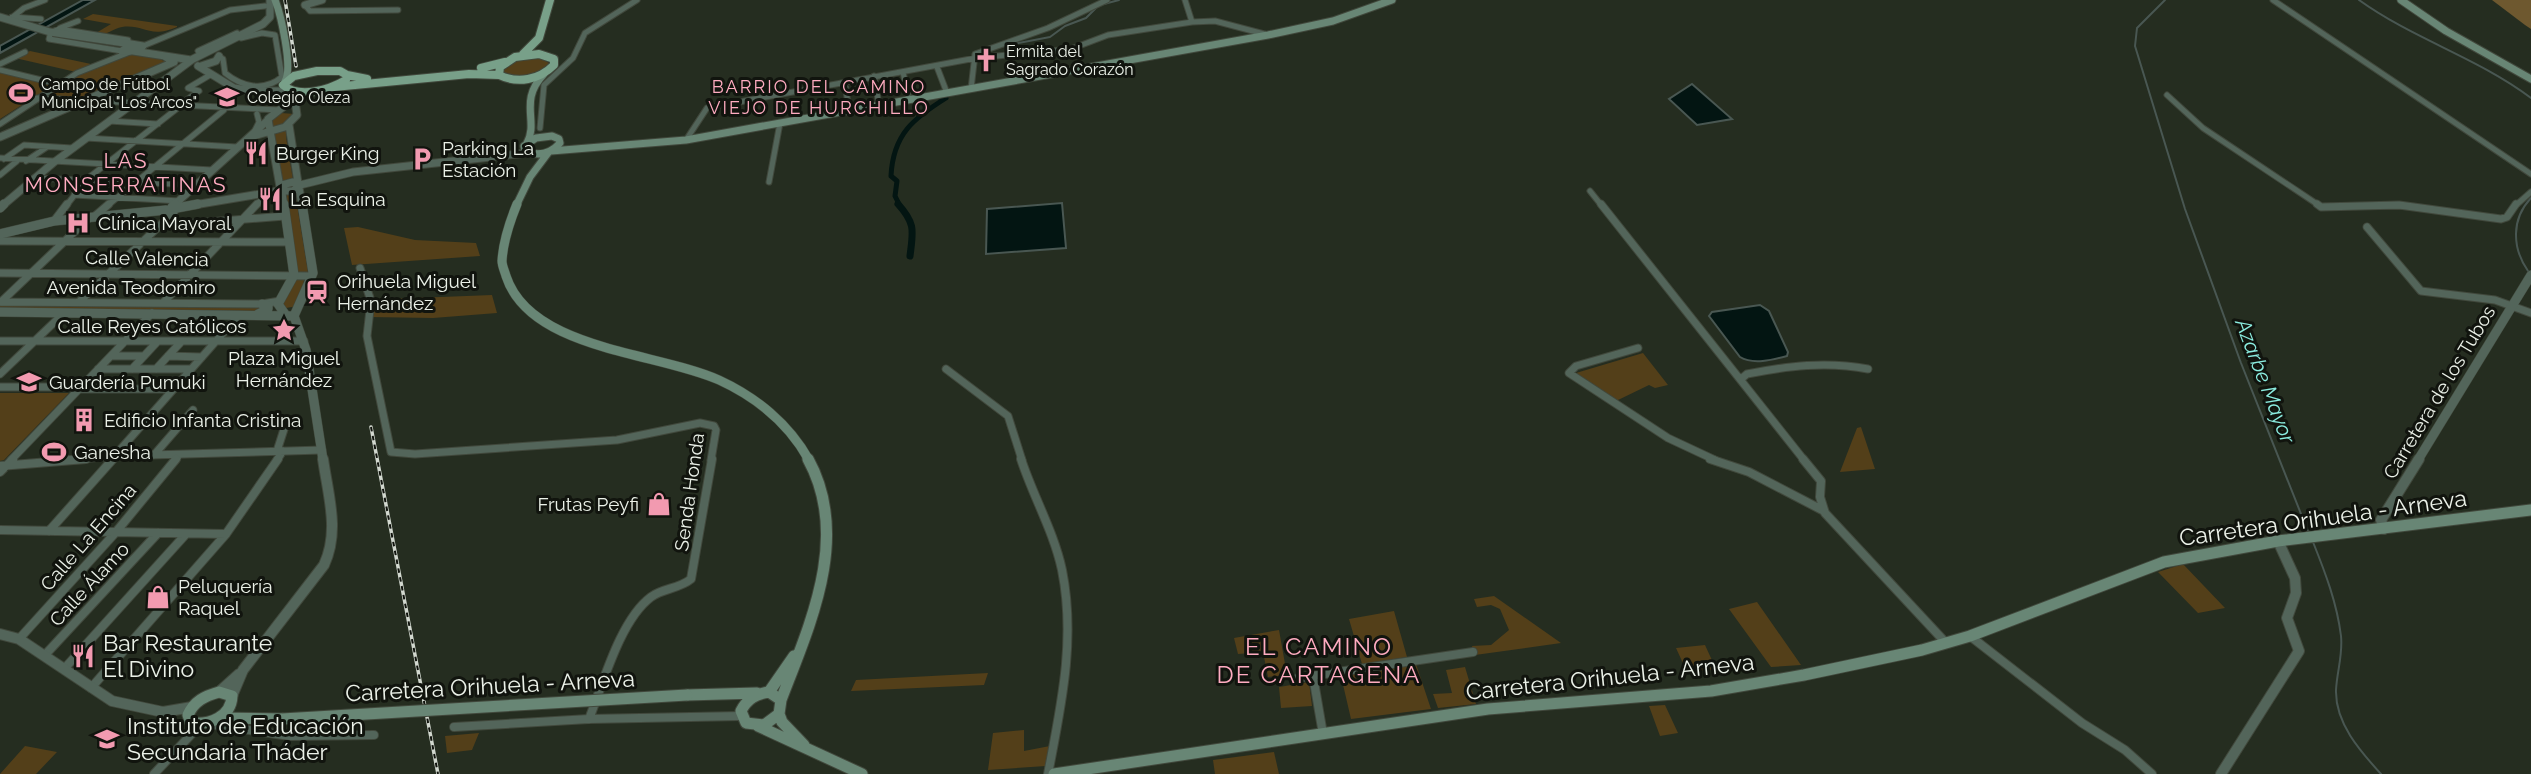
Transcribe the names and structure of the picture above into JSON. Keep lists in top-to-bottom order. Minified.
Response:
{"streets":{"main road":["Carretera Orihuela - Arneva"],"street":["Calle Valencia","Avenida Teodomiro","Calle Reyes Católicos","Carretera de los Tubos","Senda Honda","Calle La Encina","Calle Álamo"]},"crossings":[["Carretera de los Tubos","Carretera Orihuela - Arneva"]],"districts":["BARRIO DEL CAMINO VIEJO DE HURCHILLO","LAS MONSERRATINAS","EL CAMINO DE CARTAGENA"],"water":["Azarbe Mayor"],"places":{"church":["Ermita del Sagrado Corazón"],"sports":["Campo de Fútbol Municipal \"Los Arcos\"","Ganesha"],"school or university":["Colegio Oleza","Guardería Pumuki","Instituto de Educación Secundaria Tháder"],"restaurant":["Burger King","La Esquina","Bar Restaurante El Divino"],"parking":["Parking La Estación"],"hospital":["Clínica Mayoral"],"station":["Orihuela Miguel Hernández"],"place":["Plaza Miguel Hernández"],"building":["Edificio Infanta Cristina"],"shop":["Frutas Peyfi","Peluquería Raquel"]}}
